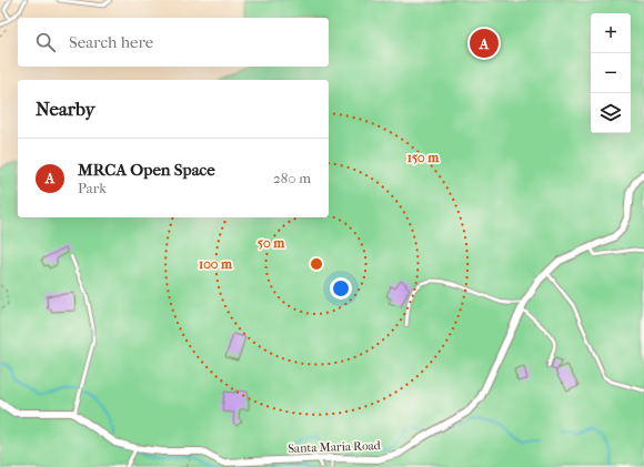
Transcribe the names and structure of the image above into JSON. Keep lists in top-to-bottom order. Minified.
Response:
{"streets":{"street":["Santa Maria Road"]},"page":{"map_buttons":["+","−"],"search":"Search here","pins":"A","heading":"Nearby","list":[{"mark":"A","name":"MRCA Open Space","note":"Park","value":"280 m"}]},"rings":["150 m","50 m","100 m"]}
